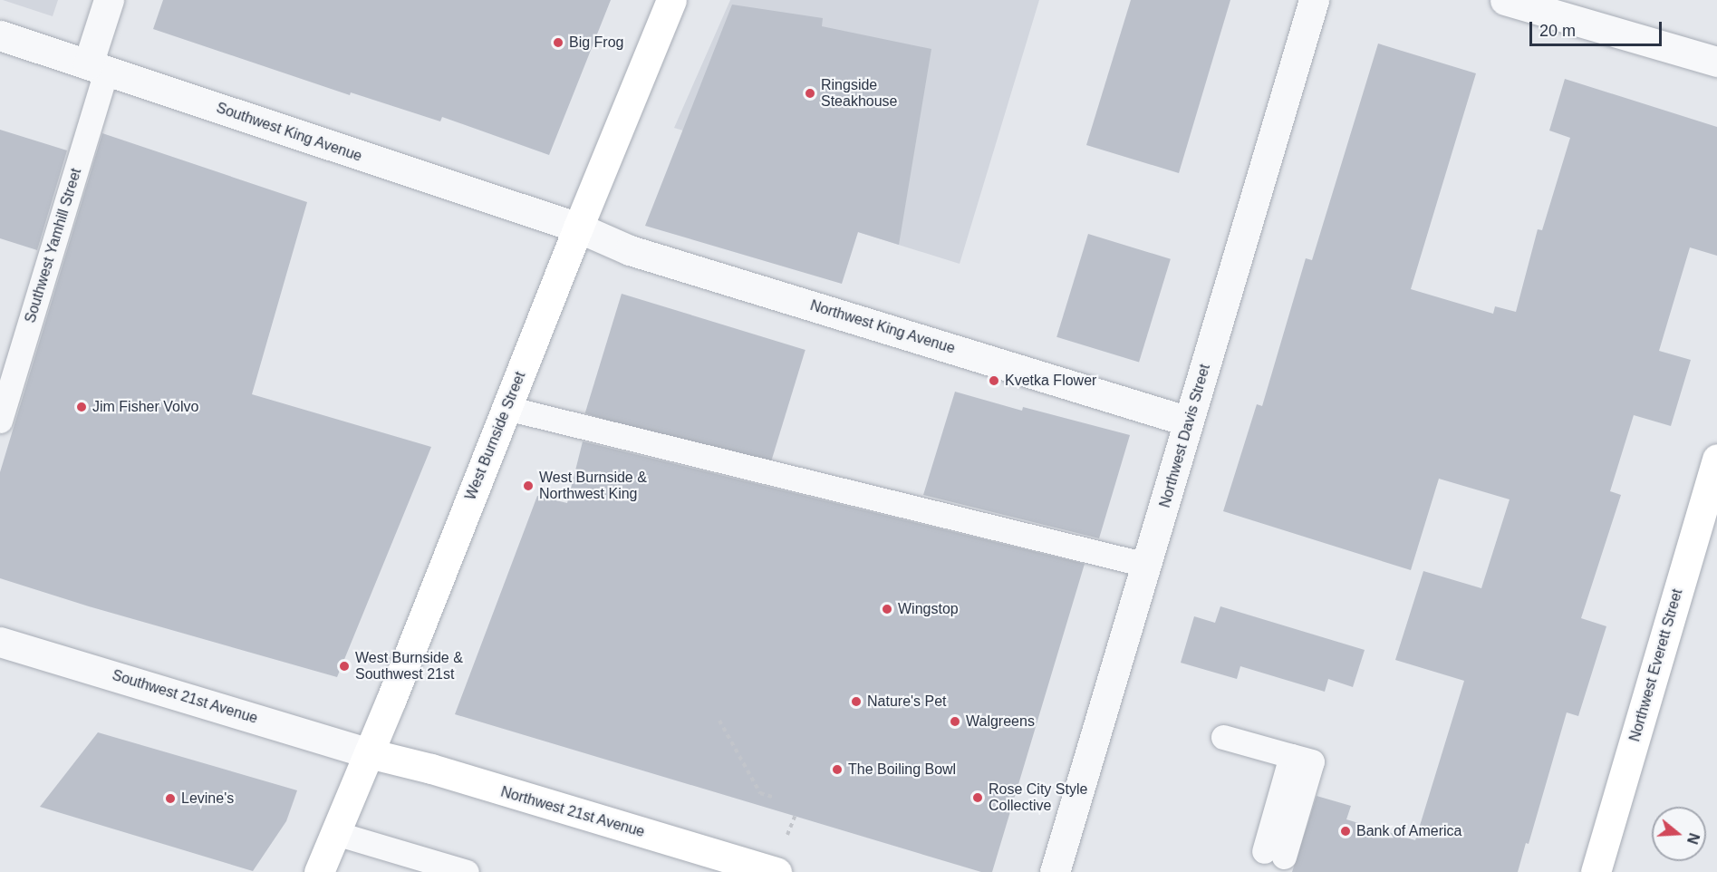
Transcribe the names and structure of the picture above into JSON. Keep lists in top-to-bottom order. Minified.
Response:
{"streets":{"main road":["West Burnside Street","Northwest Everett Street","Northwest 21st Avenue"],"street":["Southwest King Avenue","Southwest Yamhill Street","Northwest King Avenue","Northwest Davis Street","Southwest 21st Avenue"]},"crossings":[["Southwest King Avenue","Southwest Yamhill Street"],["Southwest King Avenue","Northwest King Avenue"],["Southwest King Avenue","West Burnside Street"],["Northwest King Avenue","West Burnside Street"],["Northwest King Avenue","Northwest Davis Street"],["West Burnside Street","Southwest 21st Avenue"],["West Burnside Street","Northwest 21st Avenue"],["Southwest 21st Avenue","Northwest 21st Avenue"]],"places":["Big Frog","Ringside Steakhouse","Kvetka Flower","Jim Fisher Volvo","West Burnside & Northwest King","Wingstop","West Burnside & Southwest 21st","Nature's Pet","Walgreens","The Boiling Bowl","Rose City Style Collective","Levine's","Bank of America"],"scale_bar":"20 m","north":"right"}
